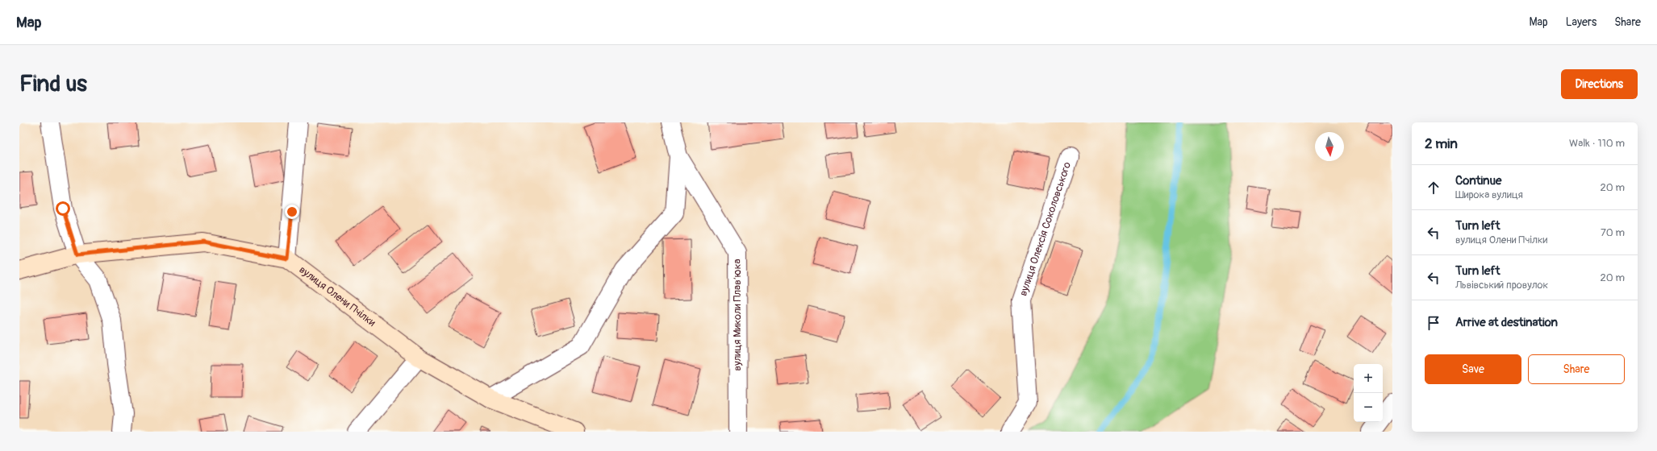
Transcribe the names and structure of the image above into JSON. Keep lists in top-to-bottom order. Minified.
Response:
{"streets":{"street":["вулиця Олексія Соколовського","вулиця Олени Пчілки","вулиця Миколи Плавʼюка"]},"crossings":[["вулиця Олени Пчілки","вулиця Миколи Плавʼюка"]],"north":"bottom","page":{"header":"Map","nav":["Map","Layers","Share"],"buttons":["Directions",["Save","Share"]],"title":"Find us","heading":["2 min","Walk · 110 m"],"list":[["Continue","Широка вулиця","20 m"],["Turn left","вулиця Олени Пчілки","70 m"],["Turn left","Львівський провулок","20 m"],"Arrive at destination"],"map_buttons":["+","−"]}}
